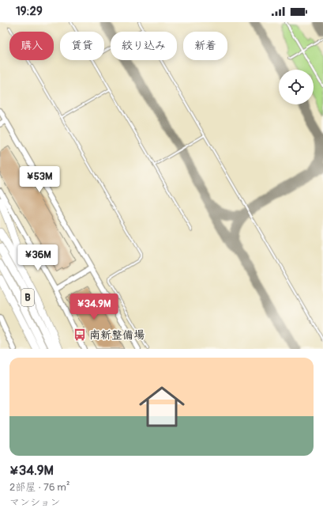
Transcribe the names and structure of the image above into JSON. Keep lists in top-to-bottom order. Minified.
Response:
{"streets":{"highway":["B"]},"places":{"bus stop":["南新整備場"]},"page":{"status":"19:29","chip":["購入","賃貸","絞り込み","新着"],"price":["¥53M","¥36M","¥34.9M"],"list":[{"name":"¥34.9M","note":"2部屋 · 76 m² · マンション"}]}}
